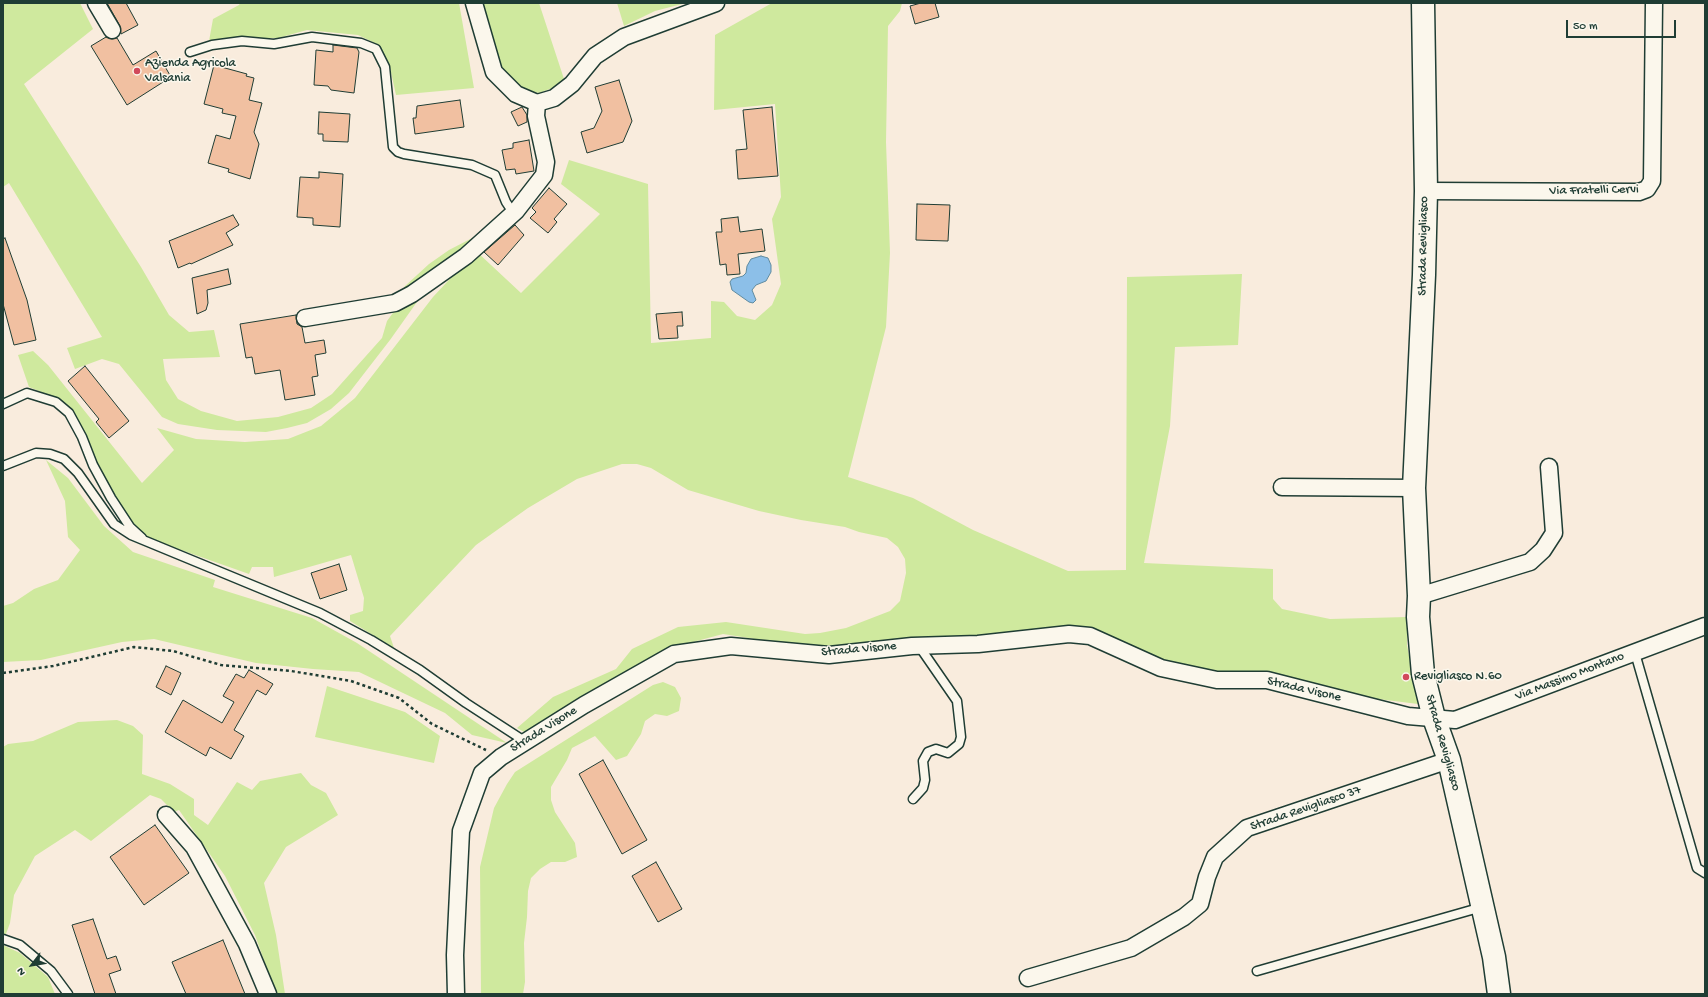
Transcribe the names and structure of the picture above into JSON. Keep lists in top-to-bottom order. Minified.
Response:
{"streets":{"street":["Via Fratelli Cervi","Strada Revigliasco","Strada Visone","Via Massimo Montano","Strada Revigliasco 37"]},"crossings":[["Via Fratelli Cervi","Strada Revigliasco"],["Strada Revigliasco","Strada Visone"],["Strada Revigliasco","Via Massimo Montano"],["Strada Revigliasco","Strada Revigliasco 37"],["Strada Visone","Via Massimo Montano"]],"places":["Azienda Agricola Valsania","Revigliasco N.60"],"scale_bar":"50 m","north":"bottom left"}
